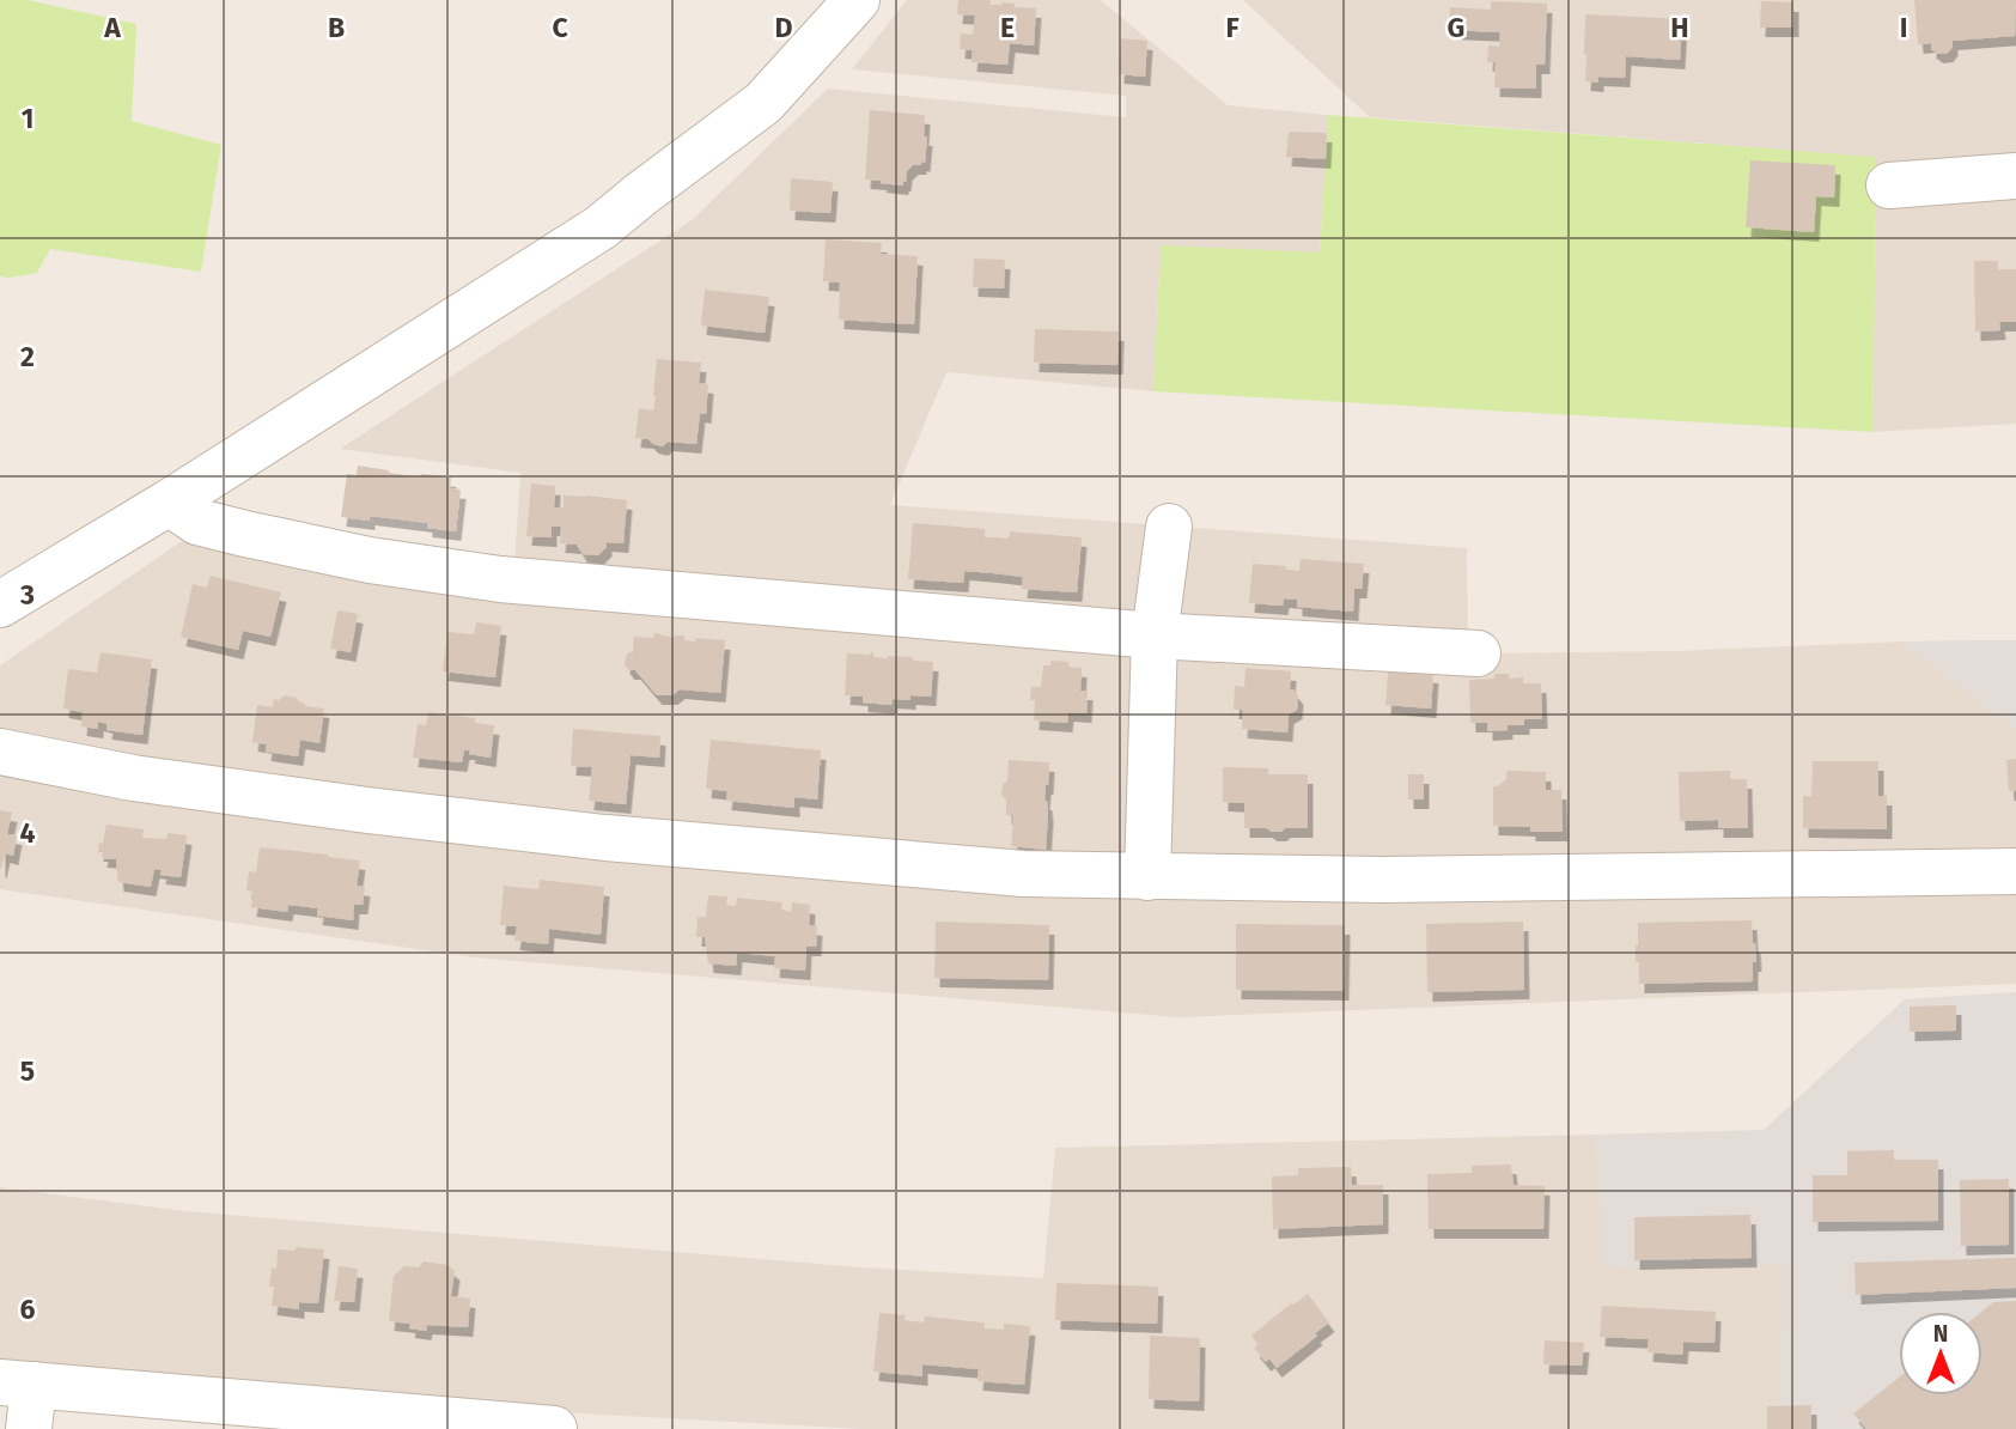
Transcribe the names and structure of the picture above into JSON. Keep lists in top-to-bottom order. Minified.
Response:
{"north":"top","grid":{"columns":["A","B","C","D","E","F","G","H","I"],"rows":["1","2","3","4","5","6"]}}
